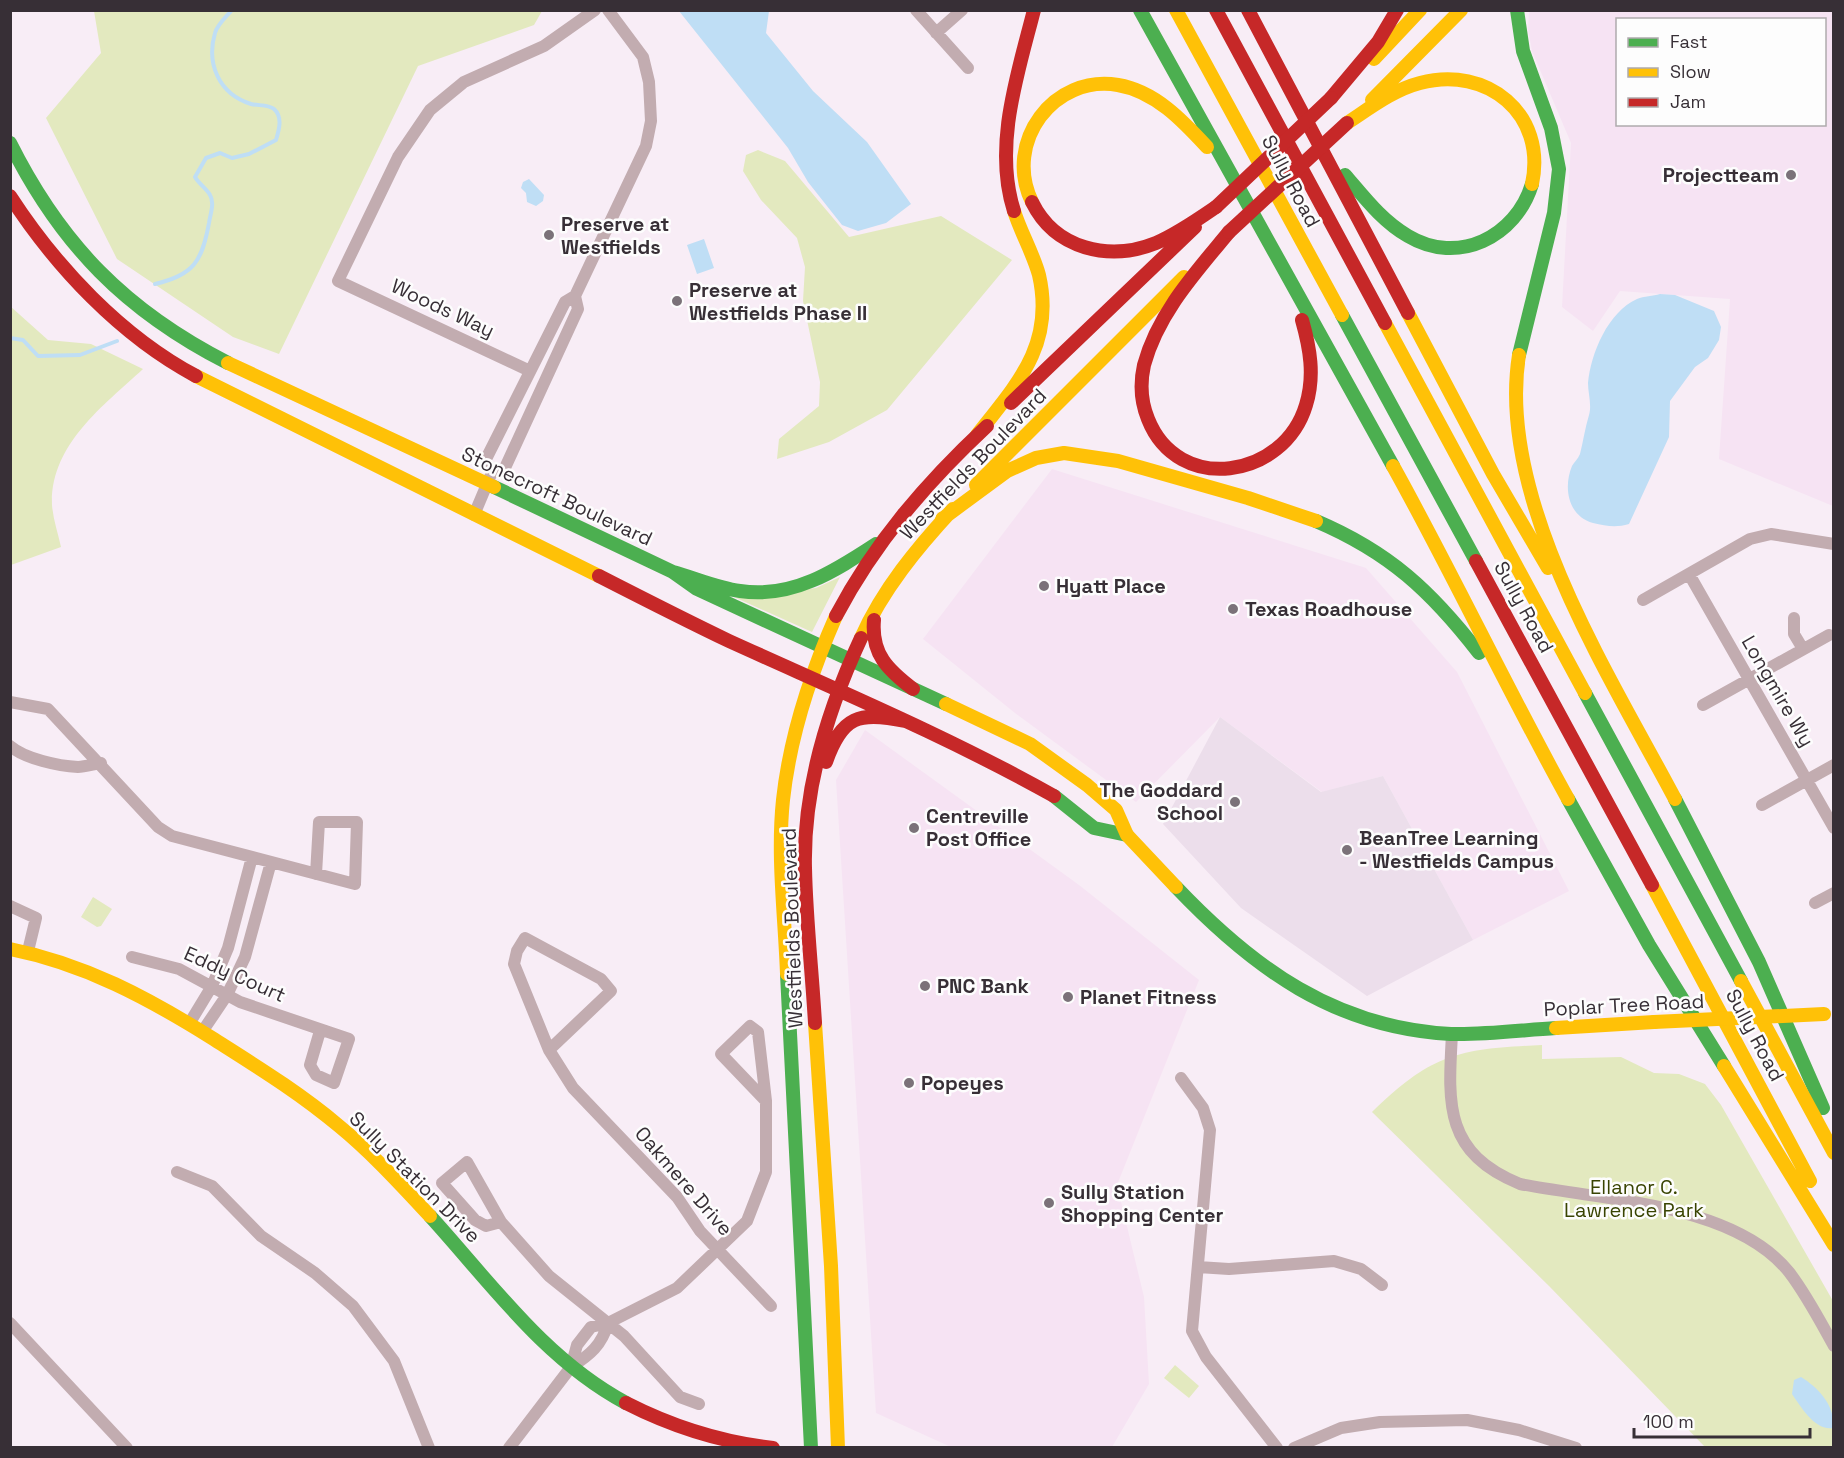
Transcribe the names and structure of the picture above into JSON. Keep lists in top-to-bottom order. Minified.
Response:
{"streets":{"main road":["Sully Road","Westfields Boulevard","Stonecroft Boulevard","Poplar Tree Road","Sully Station Drive"],"street":["Woods Way","Longmire Wy","Eddy Court","Oakmere Drive"]},"crossings":[["Westfields Boulevard","Stonecroft Boulevard"],["Stonecroft Boulevard","Poplar Tree Road"]],"parks":["Ellanor C. Lawrence Park"],"places":["Projectteam","Preserve at Westfields","Preserve at Westfields Phase II","Hyatt Place","Texas Roadhouse","The Goddard School","Centreville Post Office","BeanTree Learning - Westfields Campus","PNC Bank","Planet Fitness","Popeyes","Sully Station Shopping Center"],"legend":["Fast","Slow","Jam"],"scale_bar":"100 m"}
